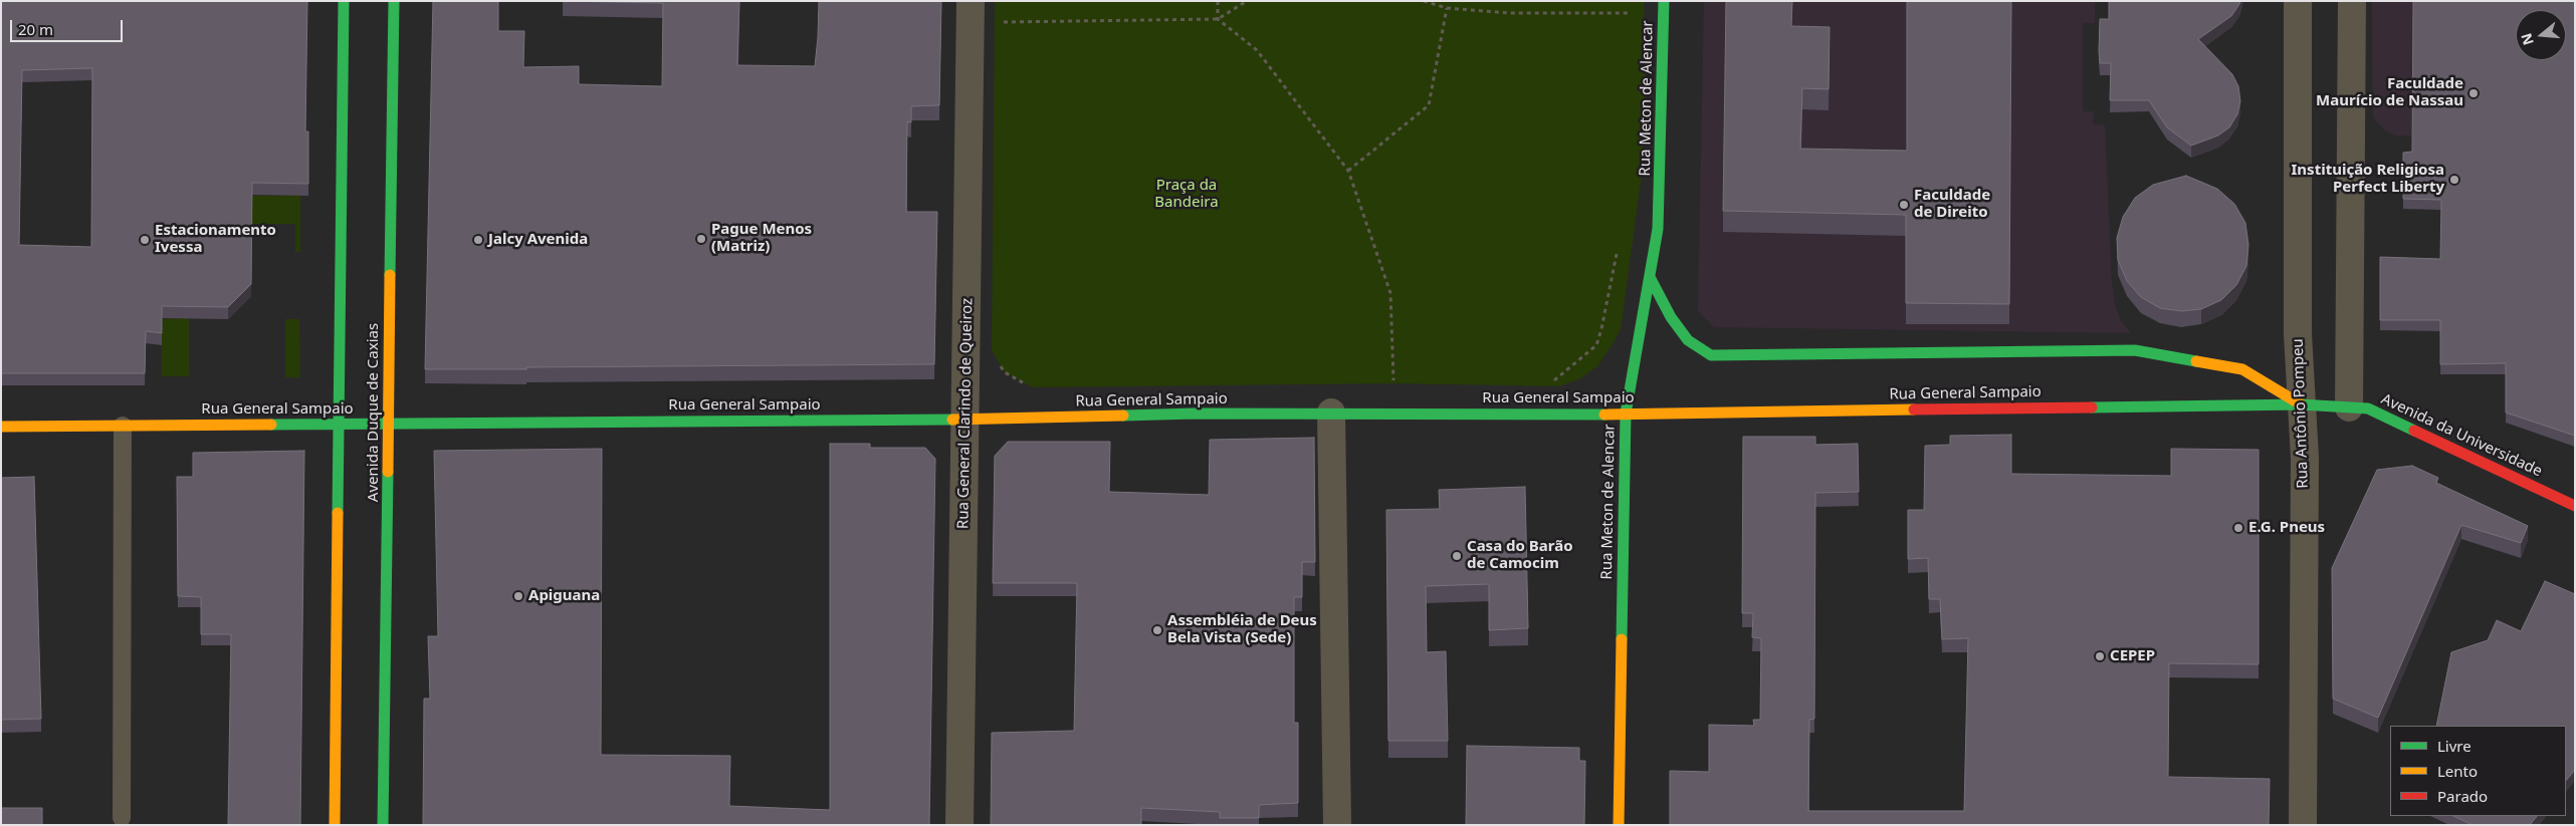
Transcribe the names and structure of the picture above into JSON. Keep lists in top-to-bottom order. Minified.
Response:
{"streets":{"main road":["Rua Meton de Alencar","Rua General Sampaio","Avenida Duque de Caxias","Avenida da Universidade"],"street":["Rua General Clarindo de Queiroz","Rua Antônio Pompeu"]},"crossings":[["Rua Meton de Alencar","Rua General Sampaio"],["Rua General Sampaio","Avenida Duque de Caxias"],["Rua General Sampaio","Rua General Clarindo de Queiroz"],["Rua General Sampaio","Rua Antônio Pompeu"],["Rua General Sampaio","Avenida da Universidade"],["Rua Antônio Pompeu","Avenida da Universidade"]],"parks":["Praça da Bandeira"],"places":["Faculdade Maurício de Nassau","Instituição Religiosa Perfect Liberty","Faculdade de Direito","Pague Menos (Matriz)","Estacionamento Ivessa","Jalcy Avenida","E.G. Pneus","Casa do Barão de Camocim","Apiguana","Assembléia de Deus Bela Vista (Sede)","CEPEP"],"legend":["Livre","Lento","Parado"],"scale_bar":"20 m","north":"left"}
